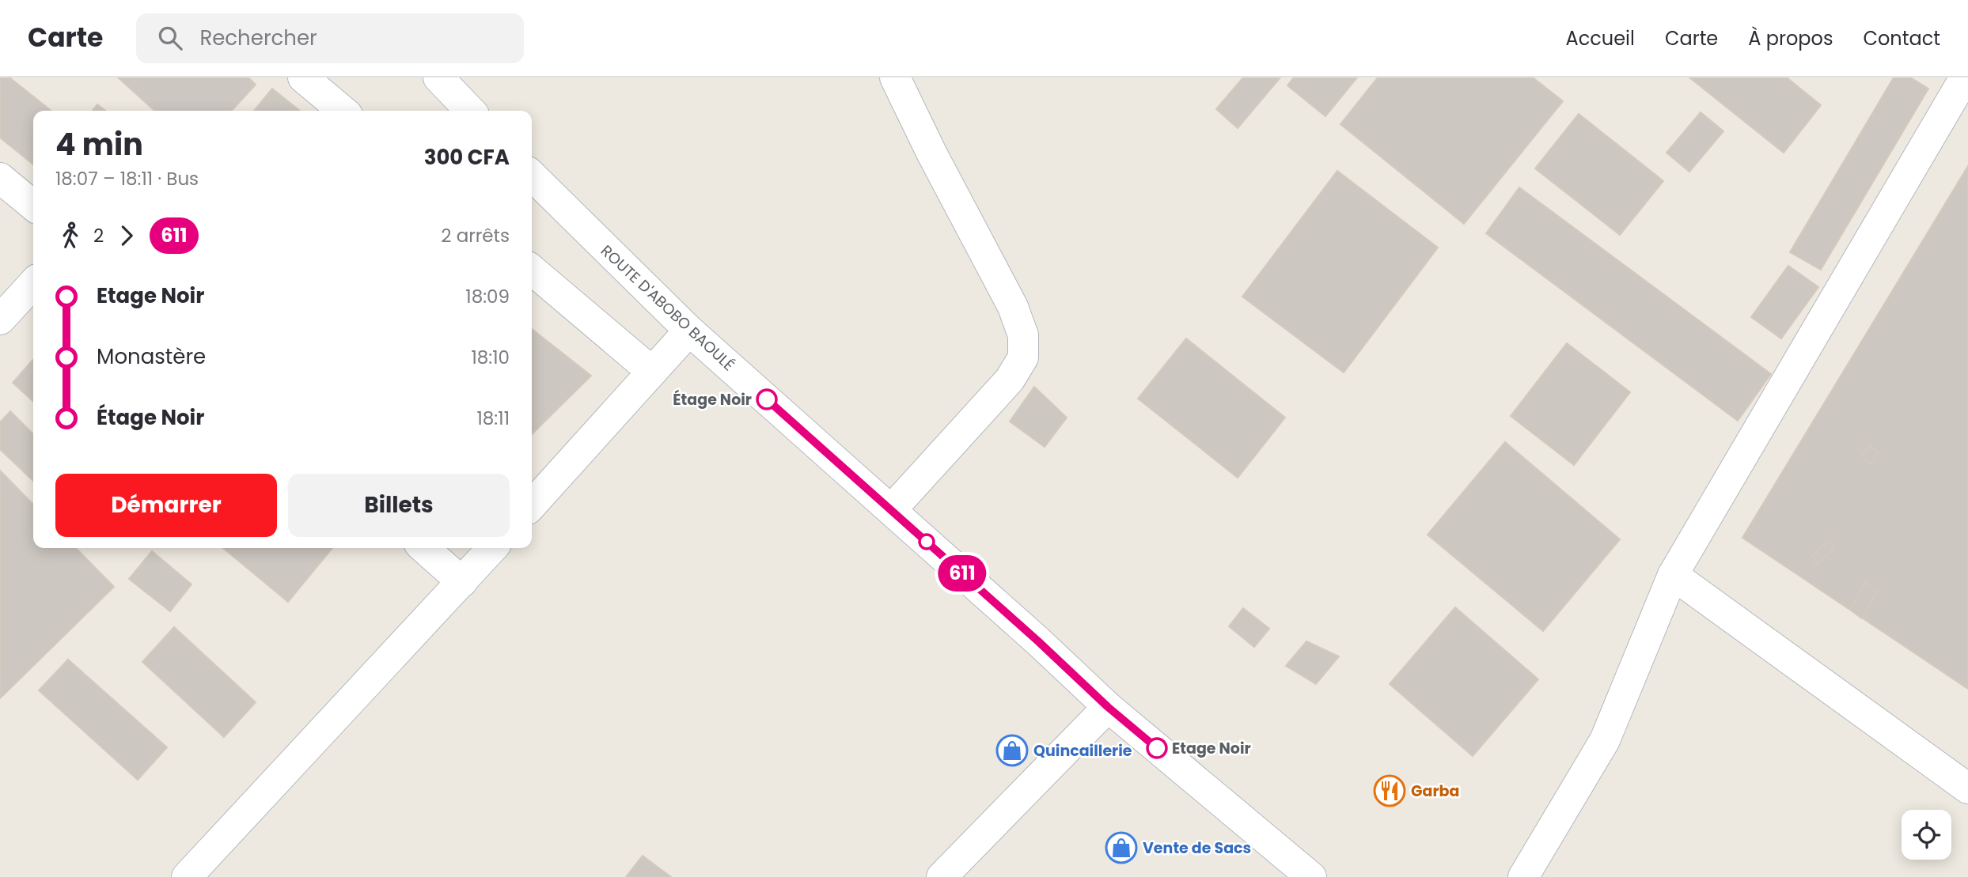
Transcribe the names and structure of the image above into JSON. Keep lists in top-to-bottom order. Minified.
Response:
{"streets":{"street":["ROUTE D'ABOBO BAOULÉ"]},"places":{"other":["Étage Noir","Etage Noir"],"shop":["Quincaillerie","Vente de Sacs"],"restaurant":["Garba"]},"lines":["bus line 611"],"page":{"header":"Carte","search":"Rechercher","nav":["Accueil","Carte","À propos","Contact"],"on_map":"611","heading":["4 min","18:07 – 18:11 · Bus","300 CFA"],"legs":["2","611","2 arrêts"],"list":[{"name":"Etage Noir","value":"18:09"},{"name":"Monastère","value":"18:10"},{"name":"Étage Noir","value":"18:11"}],"buttons":["Démarrer","Billets"]}}
